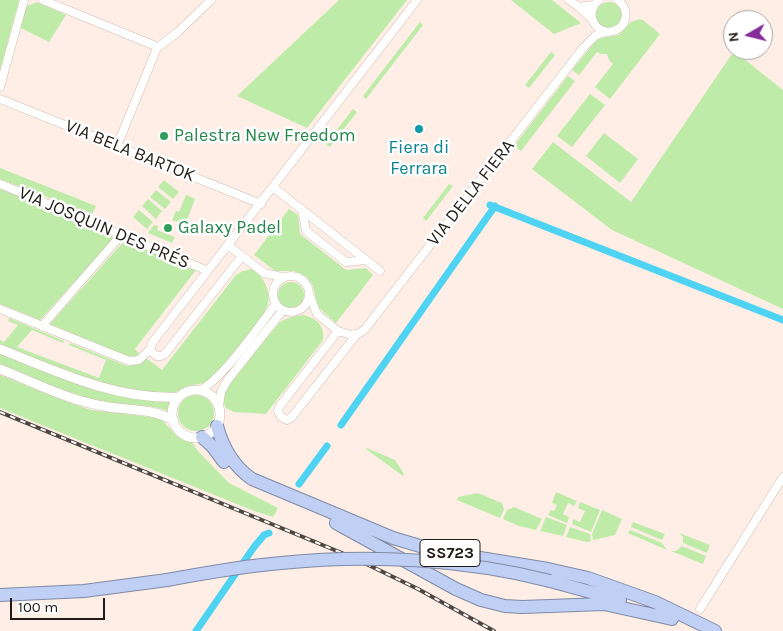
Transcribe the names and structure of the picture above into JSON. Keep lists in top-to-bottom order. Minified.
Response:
{"streets":{"highway":["SS723"],"street":["VIA BELA BARTOK","VIA DELLA FIERA","VIA JOSQUIN DES PRÉS"]},"places":["Fiera di Ferrara","Palestra New Freedom","Galaxy Padel"],"scale_bar":"100 m","north":"left"}
